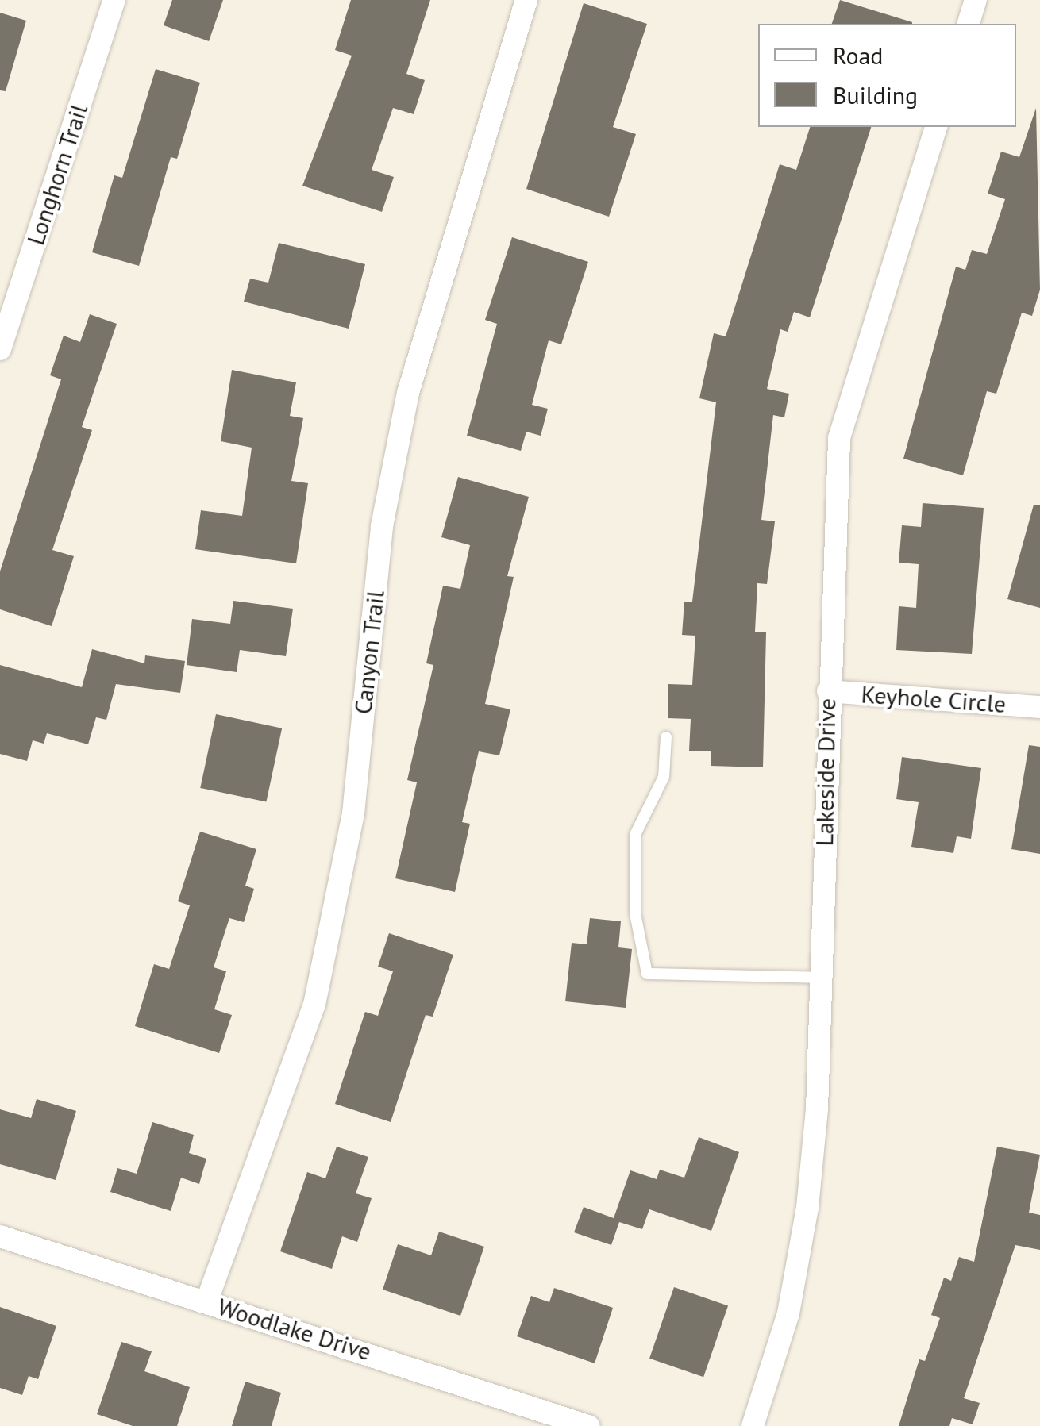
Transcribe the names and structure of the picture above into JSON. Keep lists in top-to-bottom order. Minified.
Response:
{"streets":{"street":["Longhorn Trail","Canyon Trail","Keyhole Circle","Lakeside Drive","Woodlake Drive"]},"crossings":[["Canyon Trail","Woodlake Drive"],["Keyhole Circle","Lakeside Drive"]],"legend":["Road","Building"]}
